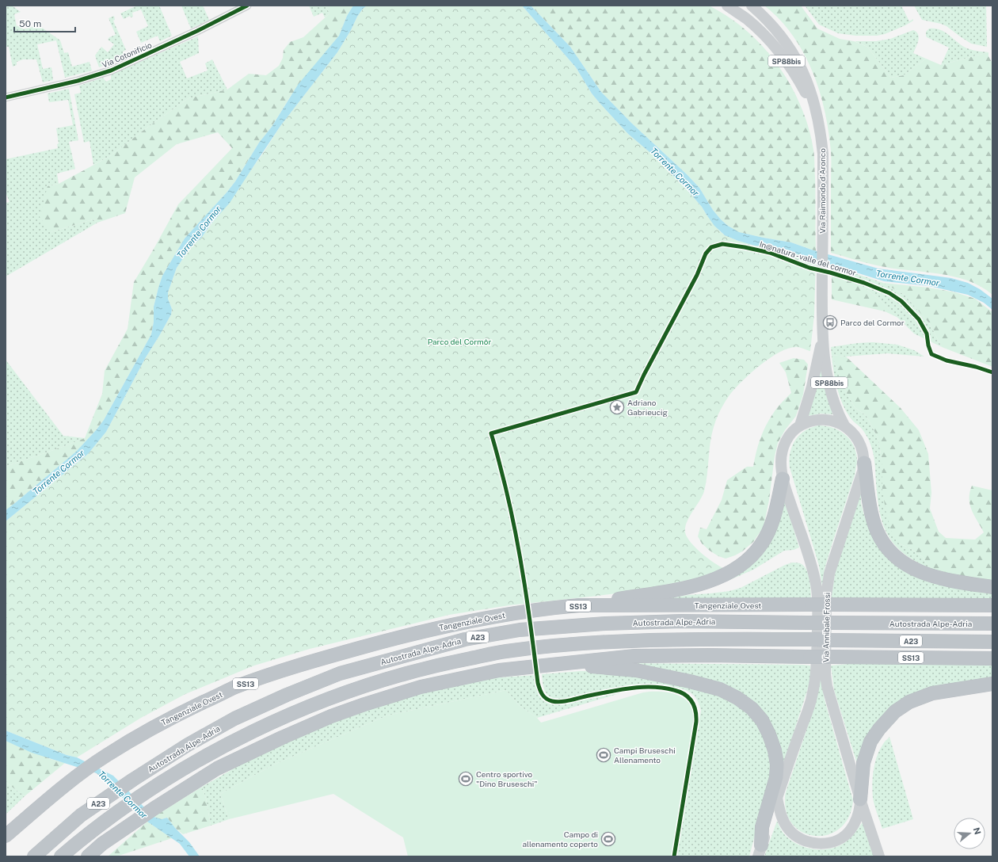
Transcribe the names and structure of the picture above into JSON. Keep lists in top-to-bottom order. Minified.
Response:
{"streets":{"highway":["Tangenziale Ovest","SS13","Autostrada Alpe-Adria","A23"],"main road":["SP88bis","Via Raimondo d'Aronco","Via Annibale Frossi"],"street":["Via Cotonificio"],"cycle path":["In@natura - valle del cormor"]},"crossings":[["Via Raimondo d'Aronco","Via Annibale Frossi"]],"water":["Torrente Cormor"],"parks":["Parco del Cormôr"],"places":{"bus stop":["Parco del Cormor"],"place":["Adriano Gabrieucig"],"sports":["Campi Bruseschi Allenamento","Centro sportivo \"Dino Bruseschi\"","Campo di allenamento coperto"]},"scale_bar":"50 m","north":"right"}
